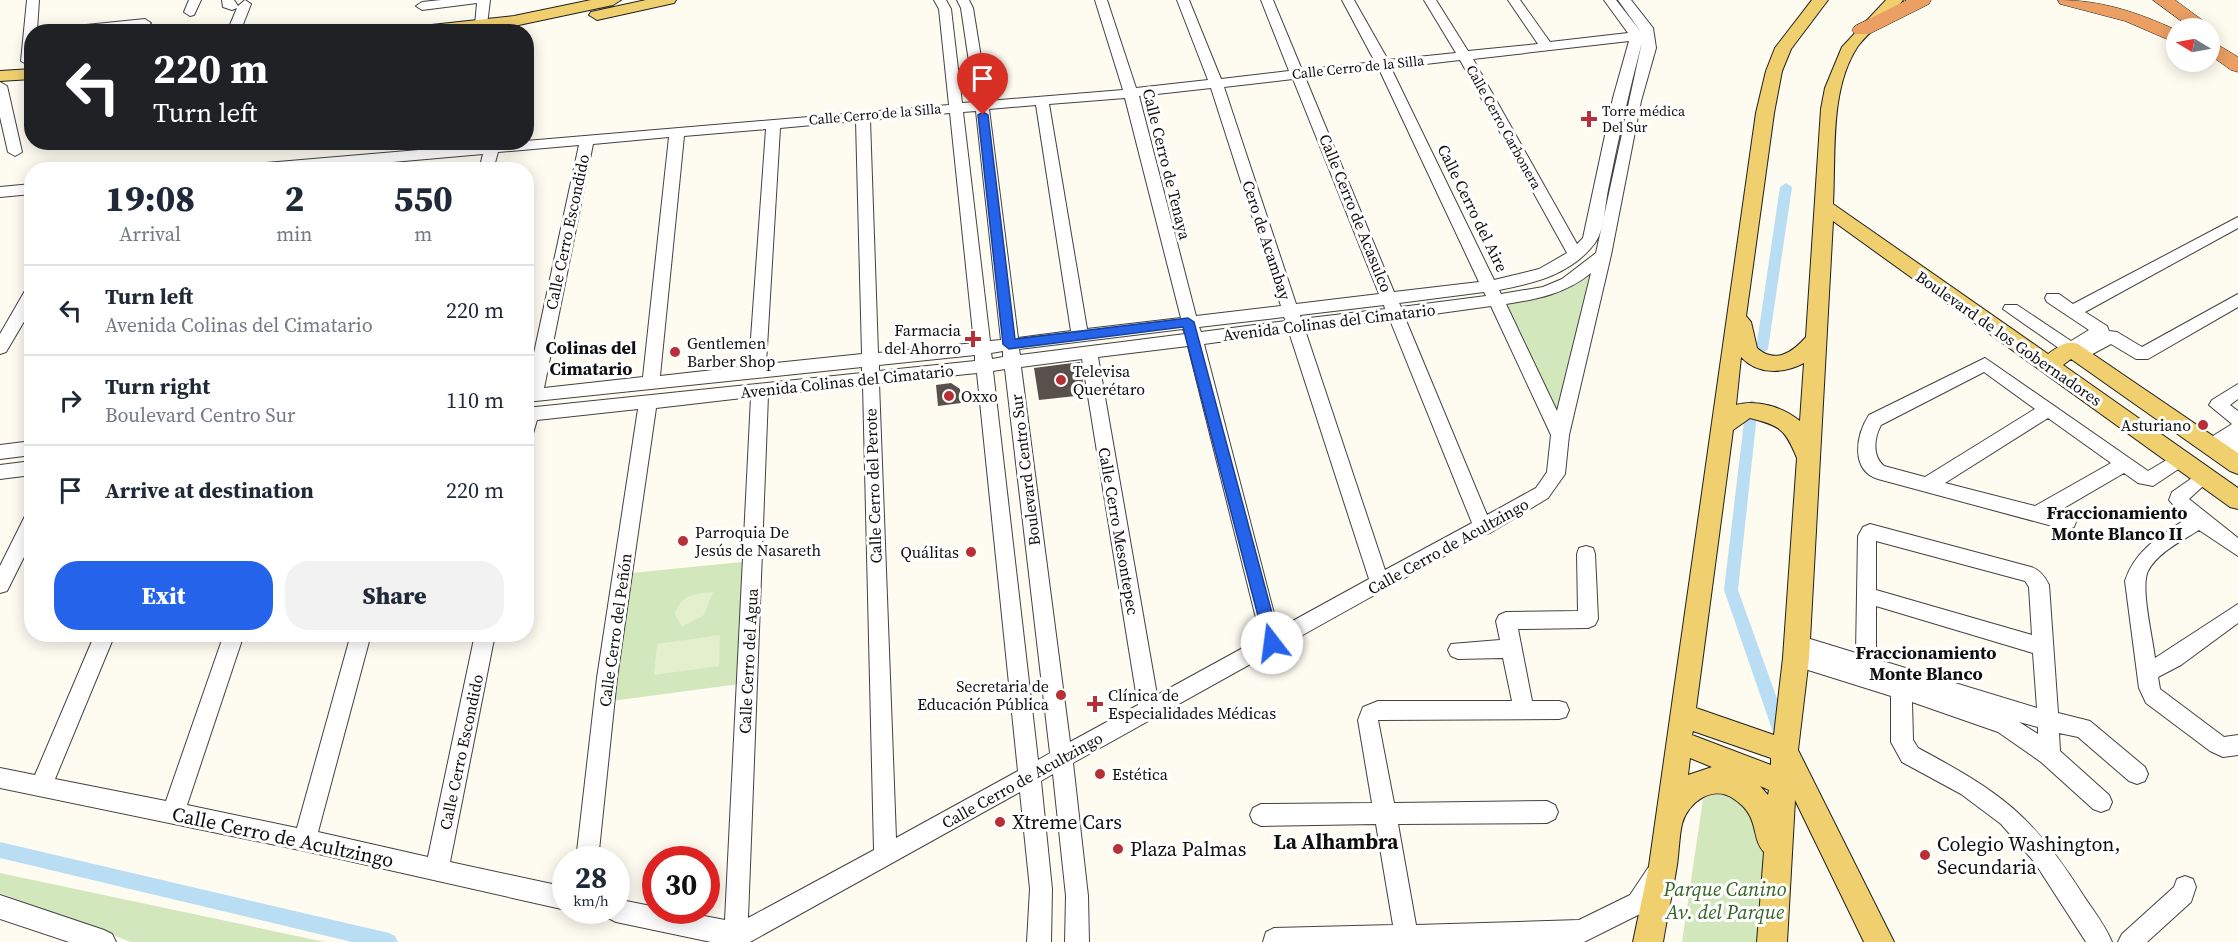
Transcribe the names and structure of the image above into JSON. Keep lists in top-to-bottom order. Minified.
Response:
{"streets":{"main road":["Boulevard de los Gobernadores"],"street":["Calle Cerro de la Silla","Calle Cerro Carbonera","Calle Cerro de Tenaya","Calle Cerro del Aire","Calle Cerro de Acasulco","Calle Cerro Escondido","Cero de Acambay","Avenida Colinas del Cimatario","Boulevard Centro Sur","Calle Cerro del Perote","Calle Cerro Mesontepec","Calle Cerro de Acultzingo","Calle Cerro del Peñón","Calle Cerro del Agua"]},"crossings":[["Calle Cerro de la Silla","Calle Cerro Carbonera"],["Calle Cerro de la Silla","Calle Cerro de Tenaya"],["Calle Cerro de la Silla","Calle Cerro del Aire"],["Calle Cerro de la Silla","Calle Cerro de Acasulco"],["Calle Cerro de la Silla","Calle Cerro Escondido"],["Calle Cerro de la Silla","Cero de Acambay"],["Calle Cerro de la Silla","Avenida Colinas del Cimatario"],["Calle Cerro de la Silla","Boulevard Centro Sur"],["Calle Cerro de la Silla","Calle Cerro del Perote"],["Calle Cerro de la Silla","Calle Cerro Mesontepec"],["Calle Cerro de la Silla","Calle Cerro del Peñón"],["Calle Cerro de la Silla","Calle Cerro del Agua"],["Calle Cerro Carbonera","Avenida Colinas del Cimatario"],["Calle Cerro de Tenaya","Avenida Colinas del Cimatario"],["Calle Cerro de Tenaya","Calle Cerro de Acultzingo"],["Calle Cerro del Aire","Avenida Colinas del Cimatario"],["Calle Cerro del Aire","Calle Cerro de Acultzingo"],["Calle Cerro de Acasulco","Avenida Colinas del Cimatario"],["Calle Cerro de Acasulco","Calle Cerro de Acultzingo"],["Calle Cerro Escondido","Calle Cerro de Acultzingo"],["Cero de Acambay","Avenida Colinas del Cimatario"],["Cero de Acambay","Calle Cerro de Acultzingo"],["Avenida Colinas del Cimatario","Boulevard Centro Sur"],["Avenida Colinas del Cimatario","Calle Cerro del Perote"],["Avenida Colinas del Cimatario","Calle Cerro Mesontepec"],["Avenida Colinas del Cimatario","Calle Cerro de Acultzingo"],["Avenida Colinas del Cimatario","Calle Cerro del Peñón"],["Avenida Colinas del Cimatario","Calle Cerro del Agua"],["Boulevard Centro Sur","Calle Cerro de Acultzingo"],["Calle Cerro del Perote","Calle Cerro de Acultzingo"],["Calle Cerro Mesontepec","Calle Cerro de Acultzingo"],["Calle Cerro de Acultzingo","Calle Cerro del Agua"]],"districts":["Colinas del Cimatario","Fraccionamiento Monte Blanco II","Fraccionamiento Monte Blanco","La Alhambra"],"parks":["Parque Canino Av. del Parque"],"places":{"health":["Torre médica Del Sur","Farmacia del Ahorro","Clínica de Especialidades Médicas"],"other":["Gentlemen Barber Shop","Televisa Querétaro","Oxxo","Asturiano","Parroquia De Jesús de Nasareth","Quálitas","Secretaria de Educación Pública","Estética","Xtreme Cars","Plaza Palmas","Colegio Washington, Secundaria"]},"north":"left","page":{"turn":["220 m","Turn left"],"eta":["19:08","Arrival","2","min","550","m"],"list":[{"name":"Turn left","note":"Avenida Colinas del Cimatario","value":"220 m"},{"name":"Turn right","note":"Boulevard Centro Sur","value":"110 m"},{"name":"Arrive at destination","value":"220 m"}],"buttons":["Exit","Share"],"speed":"28 km/h","limit":"30"}}
